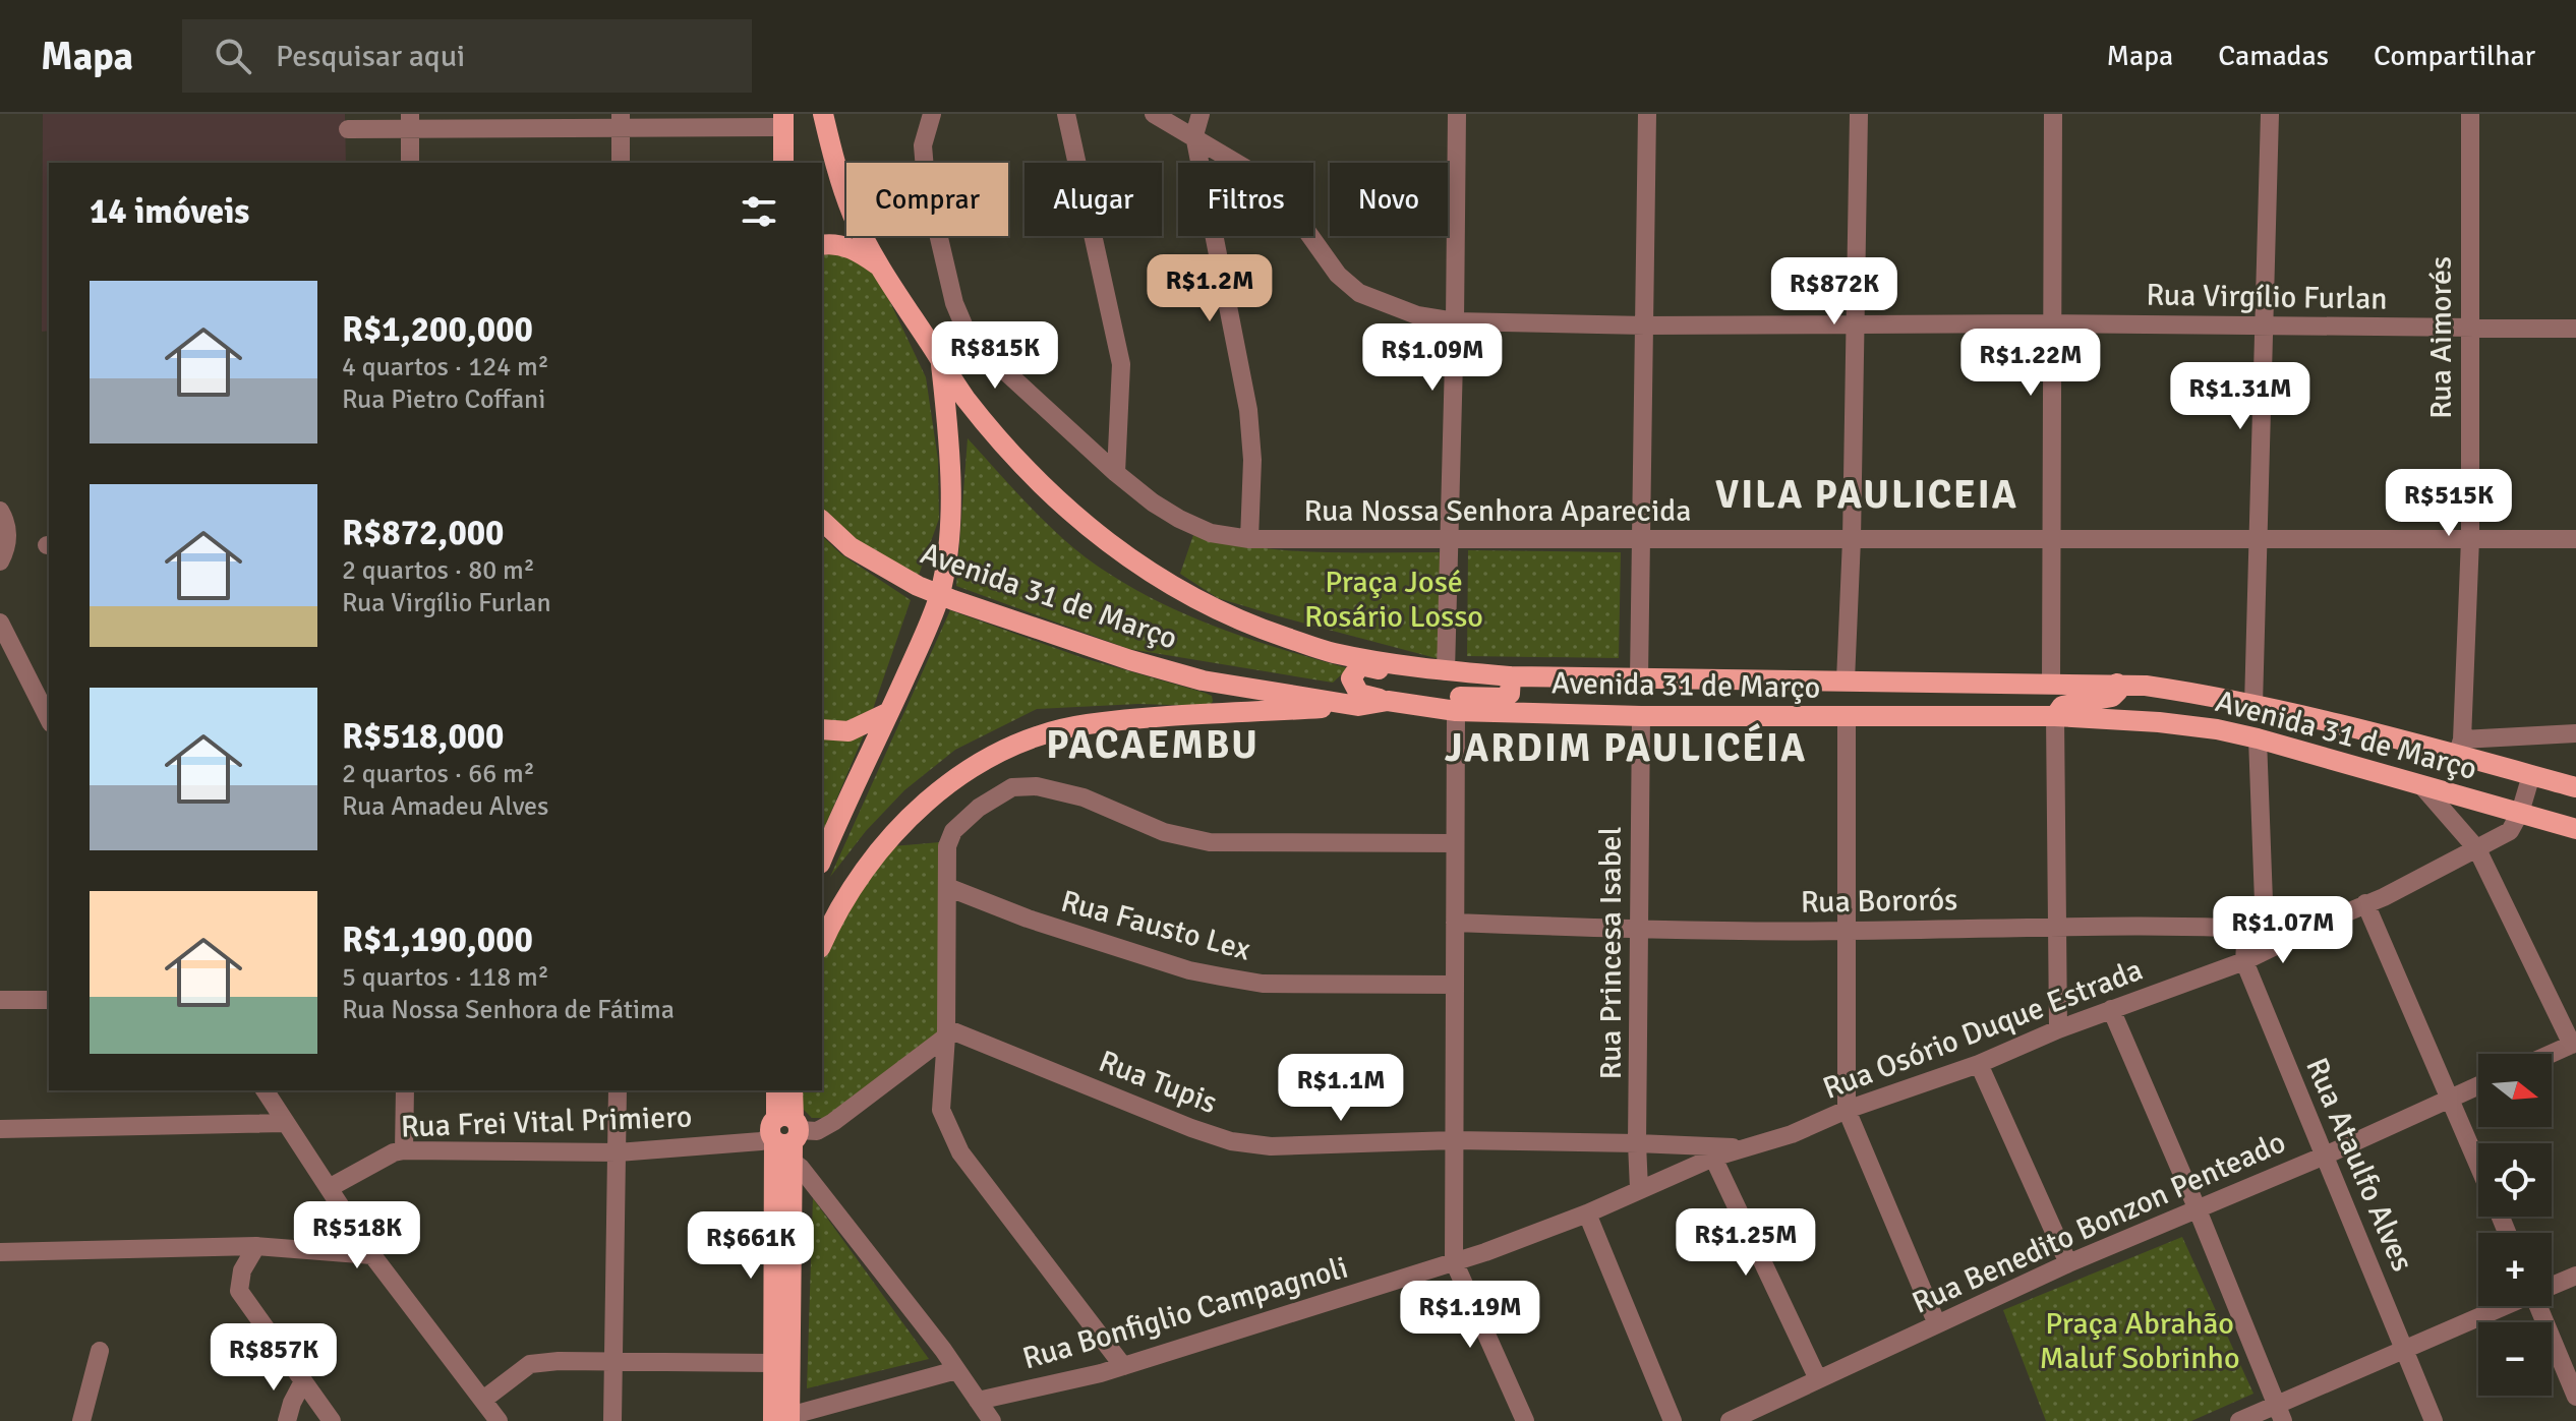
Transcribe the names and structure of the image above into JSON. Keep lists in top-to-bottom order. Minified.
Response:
{"streets":{"main road":["Avenida 31 de Março"],"street":["Rua Virgílio Furlan","Rua Aimorés","Rua Nossa Senhora Aparecida","Rua Bororós","Rua Fausto Lex","Rua Princesa Isabel","Rua Osório Duque Estrada","Rua Tupis","Rua Frei Vital Primiero","Rua Ataulfo Alves","Rua Benedito Bonzon Penteado","Rua Bonfiglio Campagnoli"]},"crossings":[["Rua Virgílio Furlan","Rua Aimorés"],["Rua Aimorés","Rua Nossa Senhora Aparecida"],["Rua Aimorés","Avenida 31 de Março"],["Avenida 31 de Março","Rua Princesa Isabel"],["Avenida 31 de Março","Rua Osório Duque Estrada"],["Avenida 31 de Março","Rua Ataulfo Alves"],["Rua Bororós","Rua Princesa Isabel"],["Rua Bororós","Rua Osório Duque Estrada"],["Rua Bororós","Rua Ataulfo Alves"],["Rua Princesa Isabel","Rua Osório Duque Estrada"],["Rua Princesa Isabel","Rua Tupis"],["Rua Osório Duque Estrada","Rua Tupis"],["Rua Osório Duque Estrada","Rua Ataulfo Alves"],["Rua Osório Duque Estrada","Rua Bonfiglio Campagnoli"],["Rua Tupis","Rua Frei Vital Primiero"],["Rua Ataulfo Alves","Rua Benedito Bonzon Penteado"]],"districts":["VILA PAULICEIA","PACAEMBU","JARDIM PAULICÉIA"],"parks":["Praça José Rosário Losso","Praça Abrahão Maluf Sobrinho"],"north":"right","page":{"header":"Mapa","search":"Pesquisar aqui","nav":["Mapa","Camadas","Compartilhar"],"chip":["Comprar","Alugar","Filtros","Novo"],"heading":"14 imóveis","price":["R$1.2M","R$872K","R$815K","R$1.09M","R$1.22M","R$1.31M","R$515K","R$1.07M","R$1.1M","R$518K","R$1.25M","R$661K","R$1.19M","R$857K"],"list":[{"name":"R$1,200,000","note":"4 quartos · 124 m² · Rua Pietro Coffani"},{"name":"R$872,000","note":"2 quartos · 80 m² · Rua Virgílio Furlan"},{"name":"R$518,000","note":"2 quartos · 66 m² · Rua Amadeu Alves"},{"name":"R$1,190,000","note":"5 quartos · 118 m² · Rua Nossa Senhora de Fátima"}],"map_buttons":["+","−"]}}
